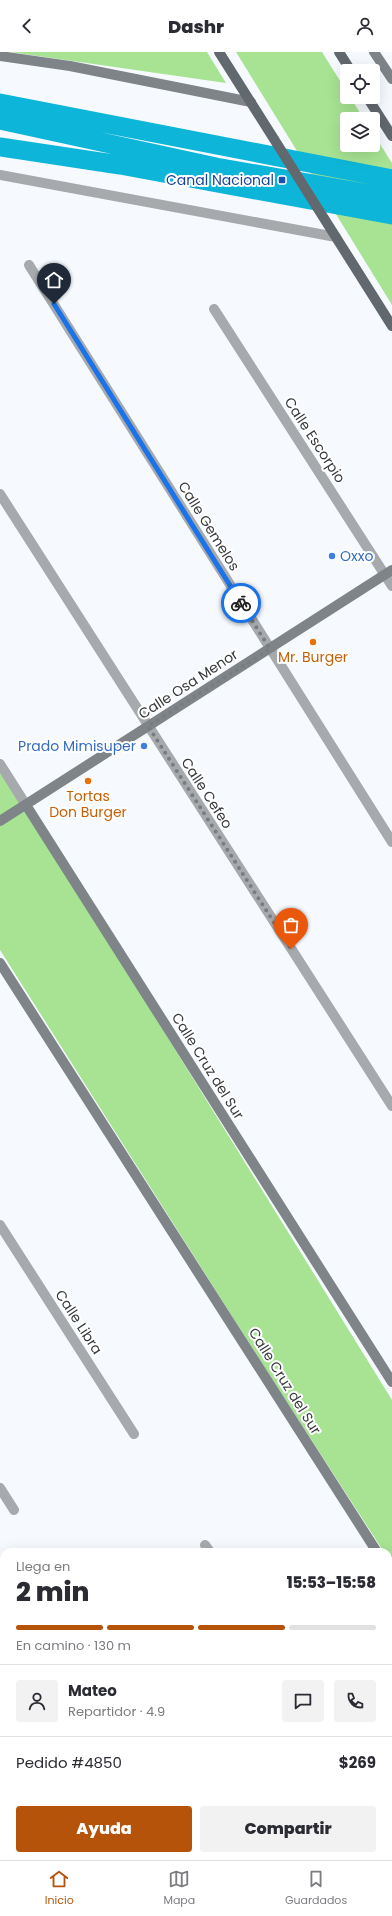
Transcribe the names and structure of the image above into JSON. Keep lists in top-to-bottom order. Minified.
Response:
{"streets":{"street":["Calle Escorpio","Calle Gemelos","Calle Osa Menor","Calle Cefeo","Calle Cruz del Sur","Calle Libra"]},"crossings":[["Calle Escorpio","Calle Osa Menor"],["Calle Gemelos","Calle Osa Menor"],["Calle Osa Menor","Calle Cefeo"],["Calle Osa Menor","Calle Cruz del Sur"]],"places":{"transit":["Canal Nacional"],"other":["Oxxo","Mr. Burger","Prado Mimisuper","Tortas Don Burger"]},"page":{"header":"Dashr","heading":["2 min","Llega en","15:53–15:58"],"panel":["Mateo","Repartidor · 4.9","Pedido #4850","$269"],"bar":"En camino · 130 m","buttons":["Ayuda","Compartir"],"tabs":["Inicio","Mapa","Guardados"]}}
